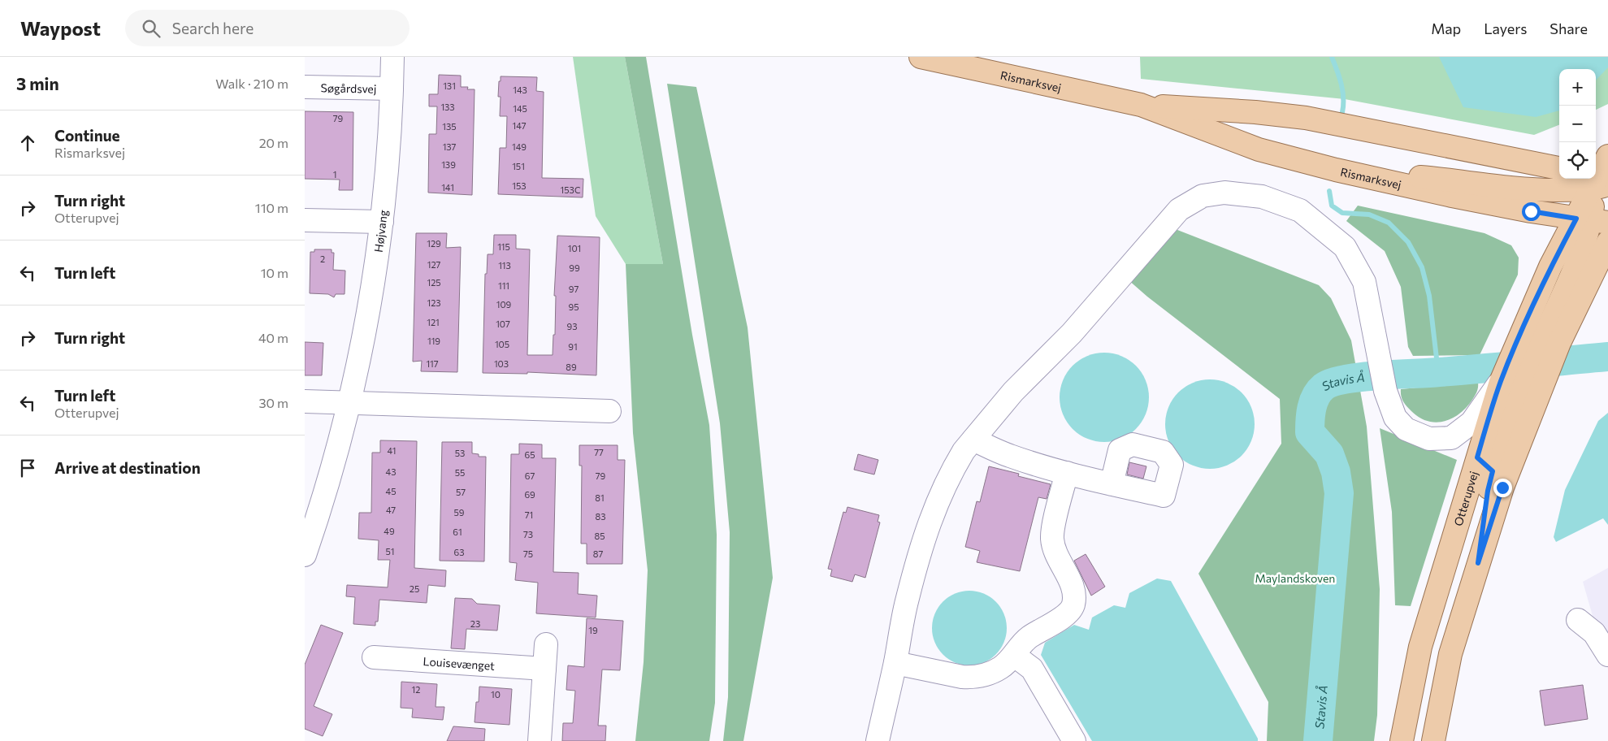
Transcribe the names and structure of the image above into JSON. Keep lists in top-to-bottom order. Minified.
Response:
{"streets":{"main road":["Rismarksvej","Otterupvej"],"street":["Søgårdsvej","Højvang","Louisevænget"]},"crossings":[["Rismarksvej","Otterupvej"],["Søgårdsvej","Højvang"]],"water":["Stavis Å"],"parks":["Maylandskoven"],"house_numbers":["131","143","133","145","79","147","135","137","149","139","151","1","153","141","153C","129","115","101","2","127","113","99","125","111","97","123","109","95","121","107","93","119","105","91","117","103","89","41","77","53","65","43","55","67","79","45","57","69","81","47","59","71","83","49","61","73","85","51","63","75","87","25","23","19","12","10"],"page":{"header":"Waypost","search":"Search here","nav":["Map","Layers","Share"],"heading":["3 min","Walk · 210 m"],"map_buttons":["+","−"],"list":[["Continue","Rismarksvej","20 m"],["Turn right","Otterupvej","110 m"],["Turn left","10 m"],["Turn right","40 m"],["Turn left","Otterupvej","30 m"],"Arrive at destination"]}}
